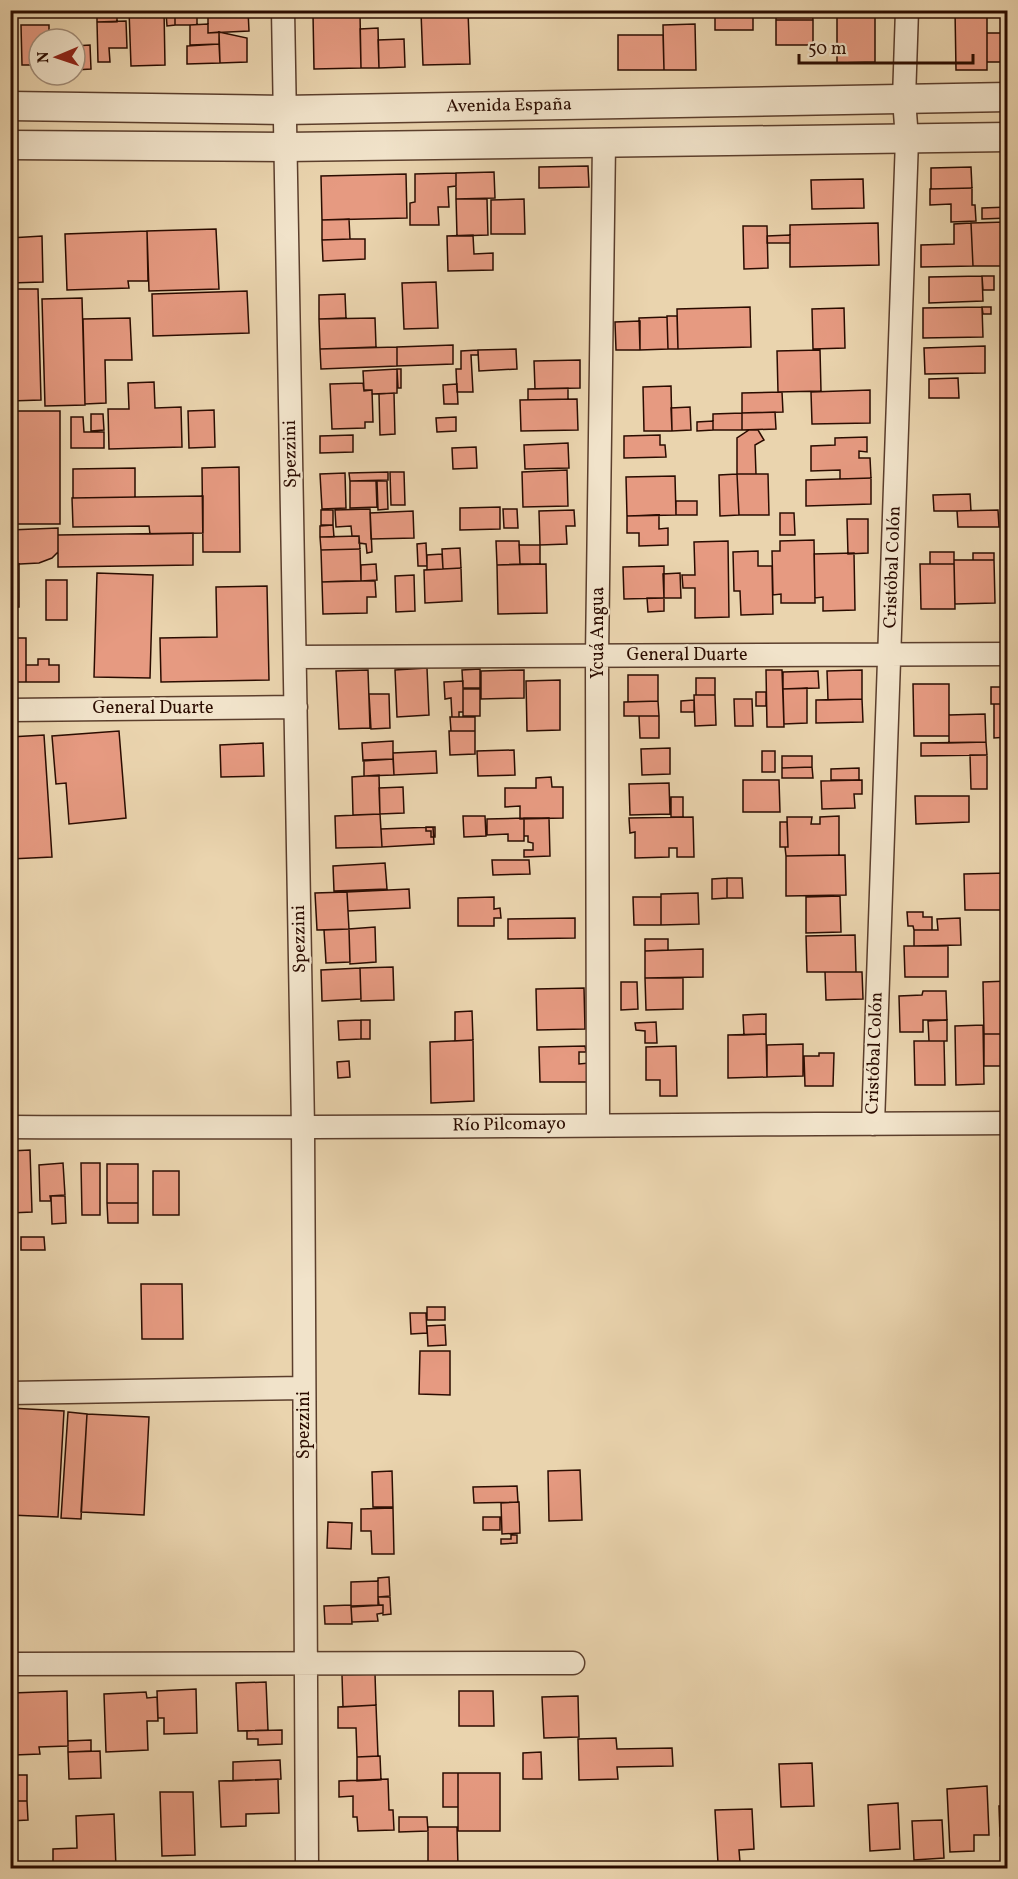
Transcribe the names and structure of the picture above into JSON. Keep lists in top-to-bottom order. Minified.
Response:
{"streets":{"street":["Avenida España","Spezzini","Cristóbal Colón","Ycuá Angua","General Duarte","Río Pilcomayo"]},"crossings":[["Avenida España","Spezzini"],["Avenida España","Cristóbal Colón"],["Avenida España","Ycuá Angua"],["Spezzini","General Duarte"],["Spezzini","Río Pilcomayo"],["Cristóbal Colón","General Duarte"],["Cristóbal Colón","Río Pilcomayo"],["Ycuá Angua","General Duarte"],["Ycuá Angua","Río Pilcomayo"]],"scale_bar":"50 m","north":"left"}
